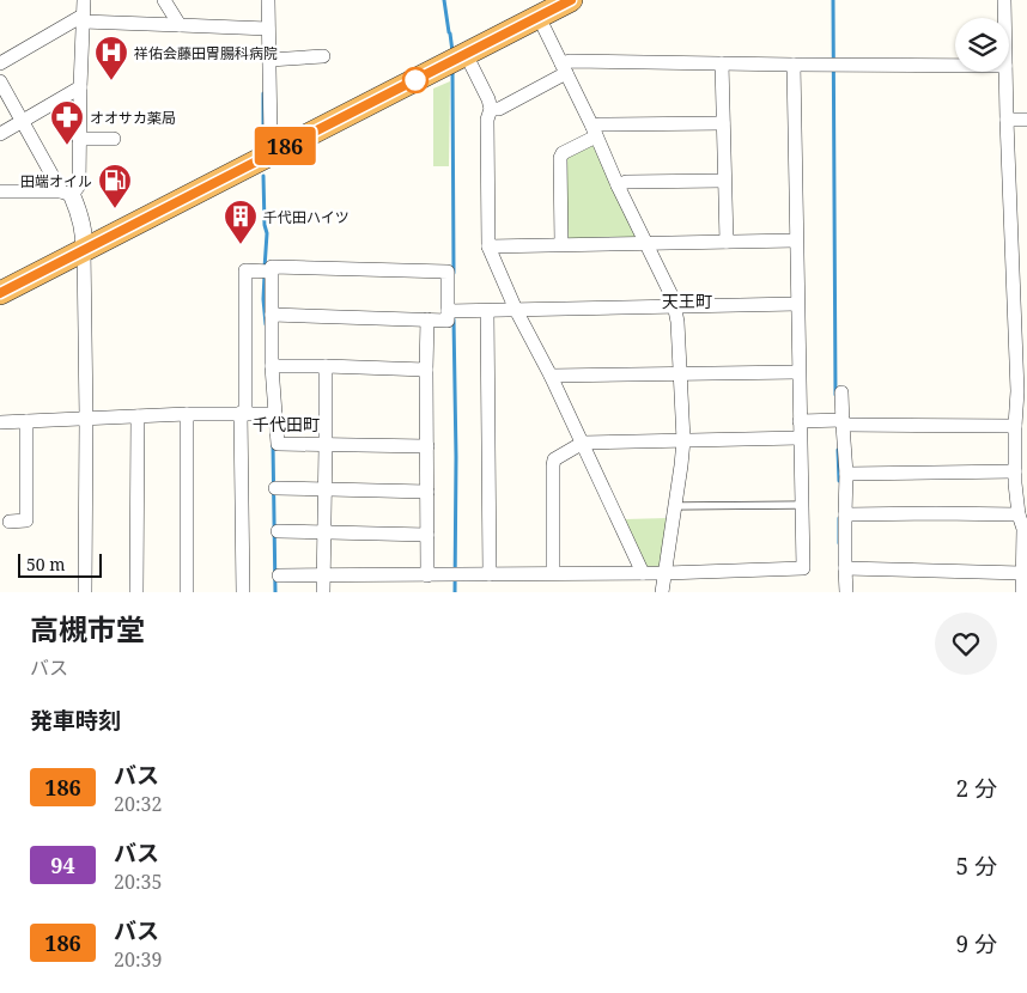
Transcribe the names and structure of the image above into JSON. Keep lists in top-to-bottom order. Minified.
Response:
{"districts":["天王町","千代田町"],"places":{"hospital":["祥佑会藤田胃腸科病院"],"pharmacy":["オオサカ薬局"],"fuel station":["田端オイル"],"building":["千代田ハイツ"]},"lines":["bus line 186"],"scale_bar":"50 m","page":{"on_map":"186","scale":"50 m","heading":[["高槻市堂","バス"],"発車時刻"],"list":[{"mark":"186","name":"バス","note":"20:32","value":"2 分"},{"mark":"94","name":"バス","note":"20:35","value":"5 分"},{"mark":"186","name":"バス","note":"20:39","value":"9 分"}]}}
